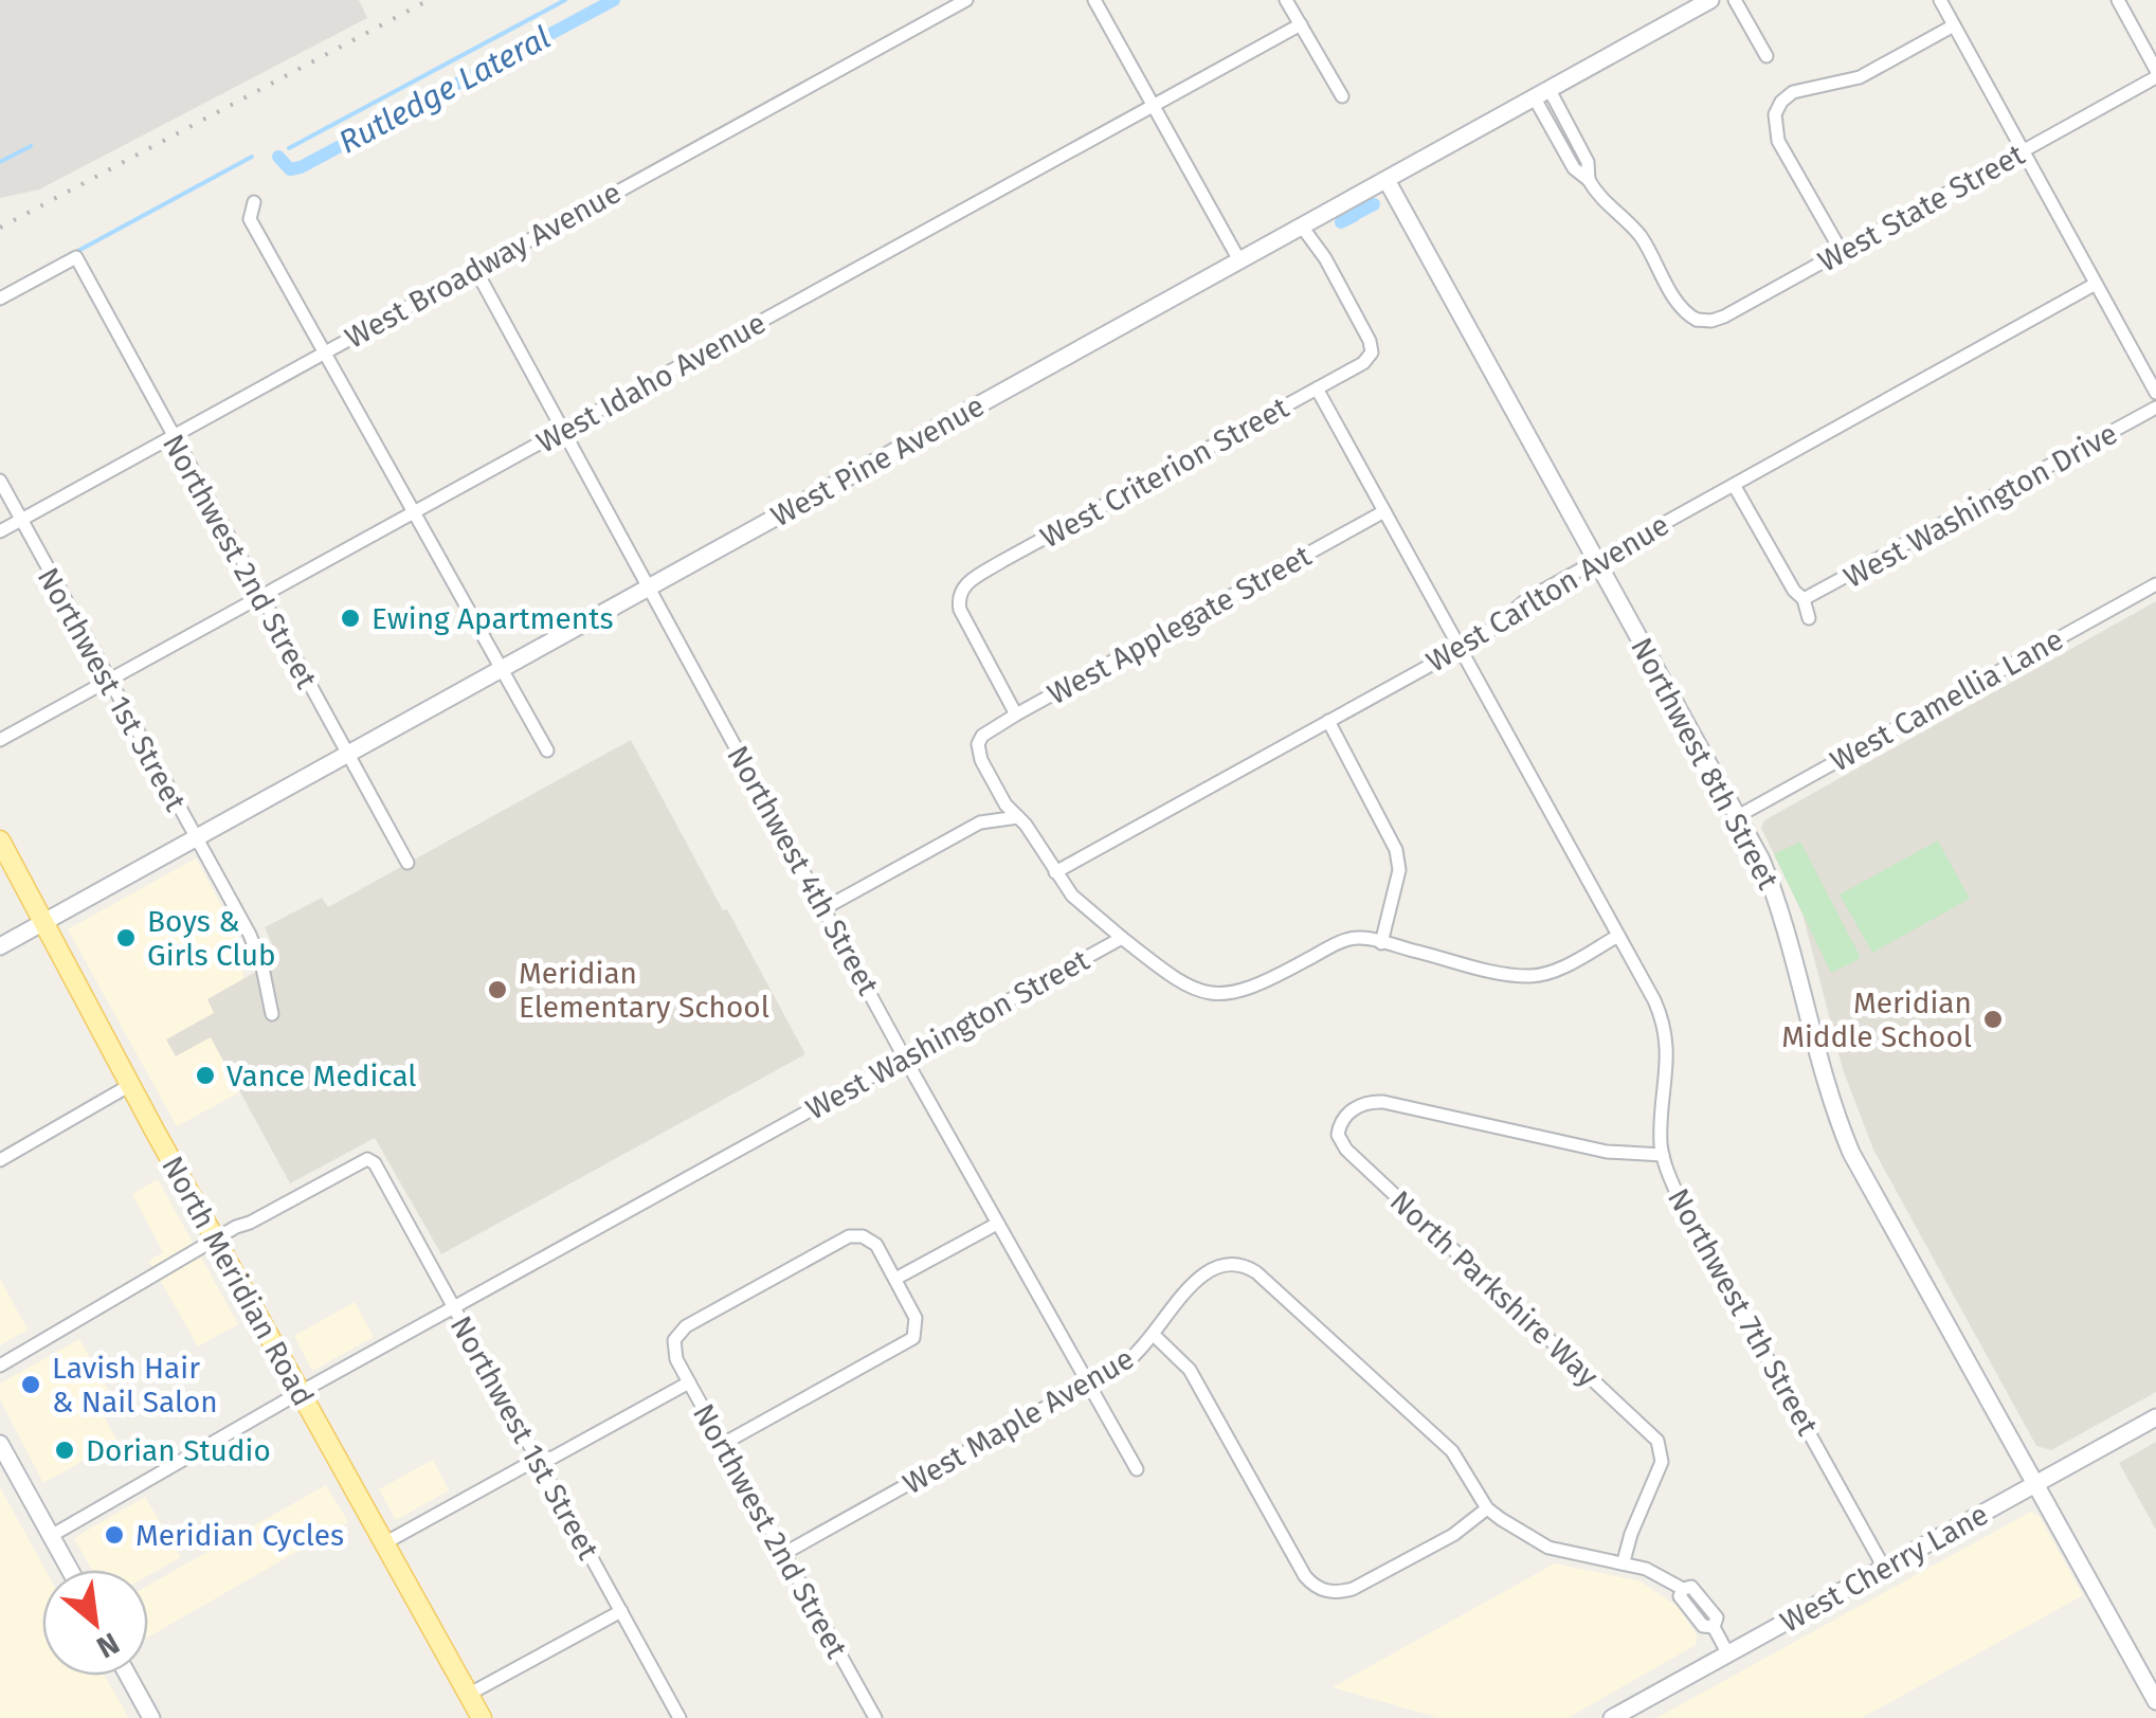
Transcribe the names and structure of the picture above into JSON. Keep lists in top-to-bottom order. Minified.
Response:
{"streets":{"main road":["North Meridian Road"],"street":["West State Street","West Broadway Avenue","West Idaho Avenue","West Pine Avenue","West Criterion Street","West Washington Drive","Northwest 2nd Street","West Carlton Avenue","West Applegate Street","Northwest 1st Street","West Camellia Lane","Northwest 8th Street","Northwest 4th Street","West Washington Street","North Parkshire Way","Northwest 7th Street","West Maple Avenue","West Cherry Lane"]},"crossings":[["West Broadway Avenue","Northwest 2nd Street"],["West Broadway Avenue","Northwest 1st Street"],["West Broadway Avenue","Northwest 4th Street"],["West Idaho Avenue","Northwest 2nd Street"],["West Idaho Avenue","Northwest 1st Street"],["West Idaho Avenue","Northwest 4th Street"],["West Pine Avenue","West Criterion Street"],["West Pine Avenue","Northwest 2nd Street"],["West Pine Avenue","Northwest 1st Street"],["West Pine Avenue","Northwest 8th Street"],["West Pine Avenue","Northwest 4th Street"],["West Pine Avenue","North Meridian Road"],["West Criterion Street","West Applegate Street"],["West Criterion Street","Northwest 7th Street"],["Northwest 2nd Street","West Maple Avenue"],["West Carlton Avenue","Northwest 8th Street"],["West Carlton Avenue","Northwest 7th Street"],["West Applegate Street","Northwest 7th Street"],["Northwest 1st Street","West Washington Street"],["Northwest 1st Street","North Meridian Road"],["West Camellia Lane","Northwest 8th Street"],["Northwest 8th Street","West Cherry Lane"],["Northwest 4th Street","West Washington Street"],["Northwest 4th Street","West Maple Avenue"],["West Washington Street","North Meridian Road"],["West Washington Street","Northwest 7th Street"],["North Parkshire Way","Northwest 7th Street"],["Northwest 7th Street","West Cherry Lane"]],"water":["Rutledge Lateral"],"places":["Ewing Apartments","Boys & Girls Club","Meridian Elementary School","Meridian Middle School","Vance Medical","Lavish Hair & Nail Salon","Dorian Studio","Meridian Cycles"],"north":"bottom right"}
